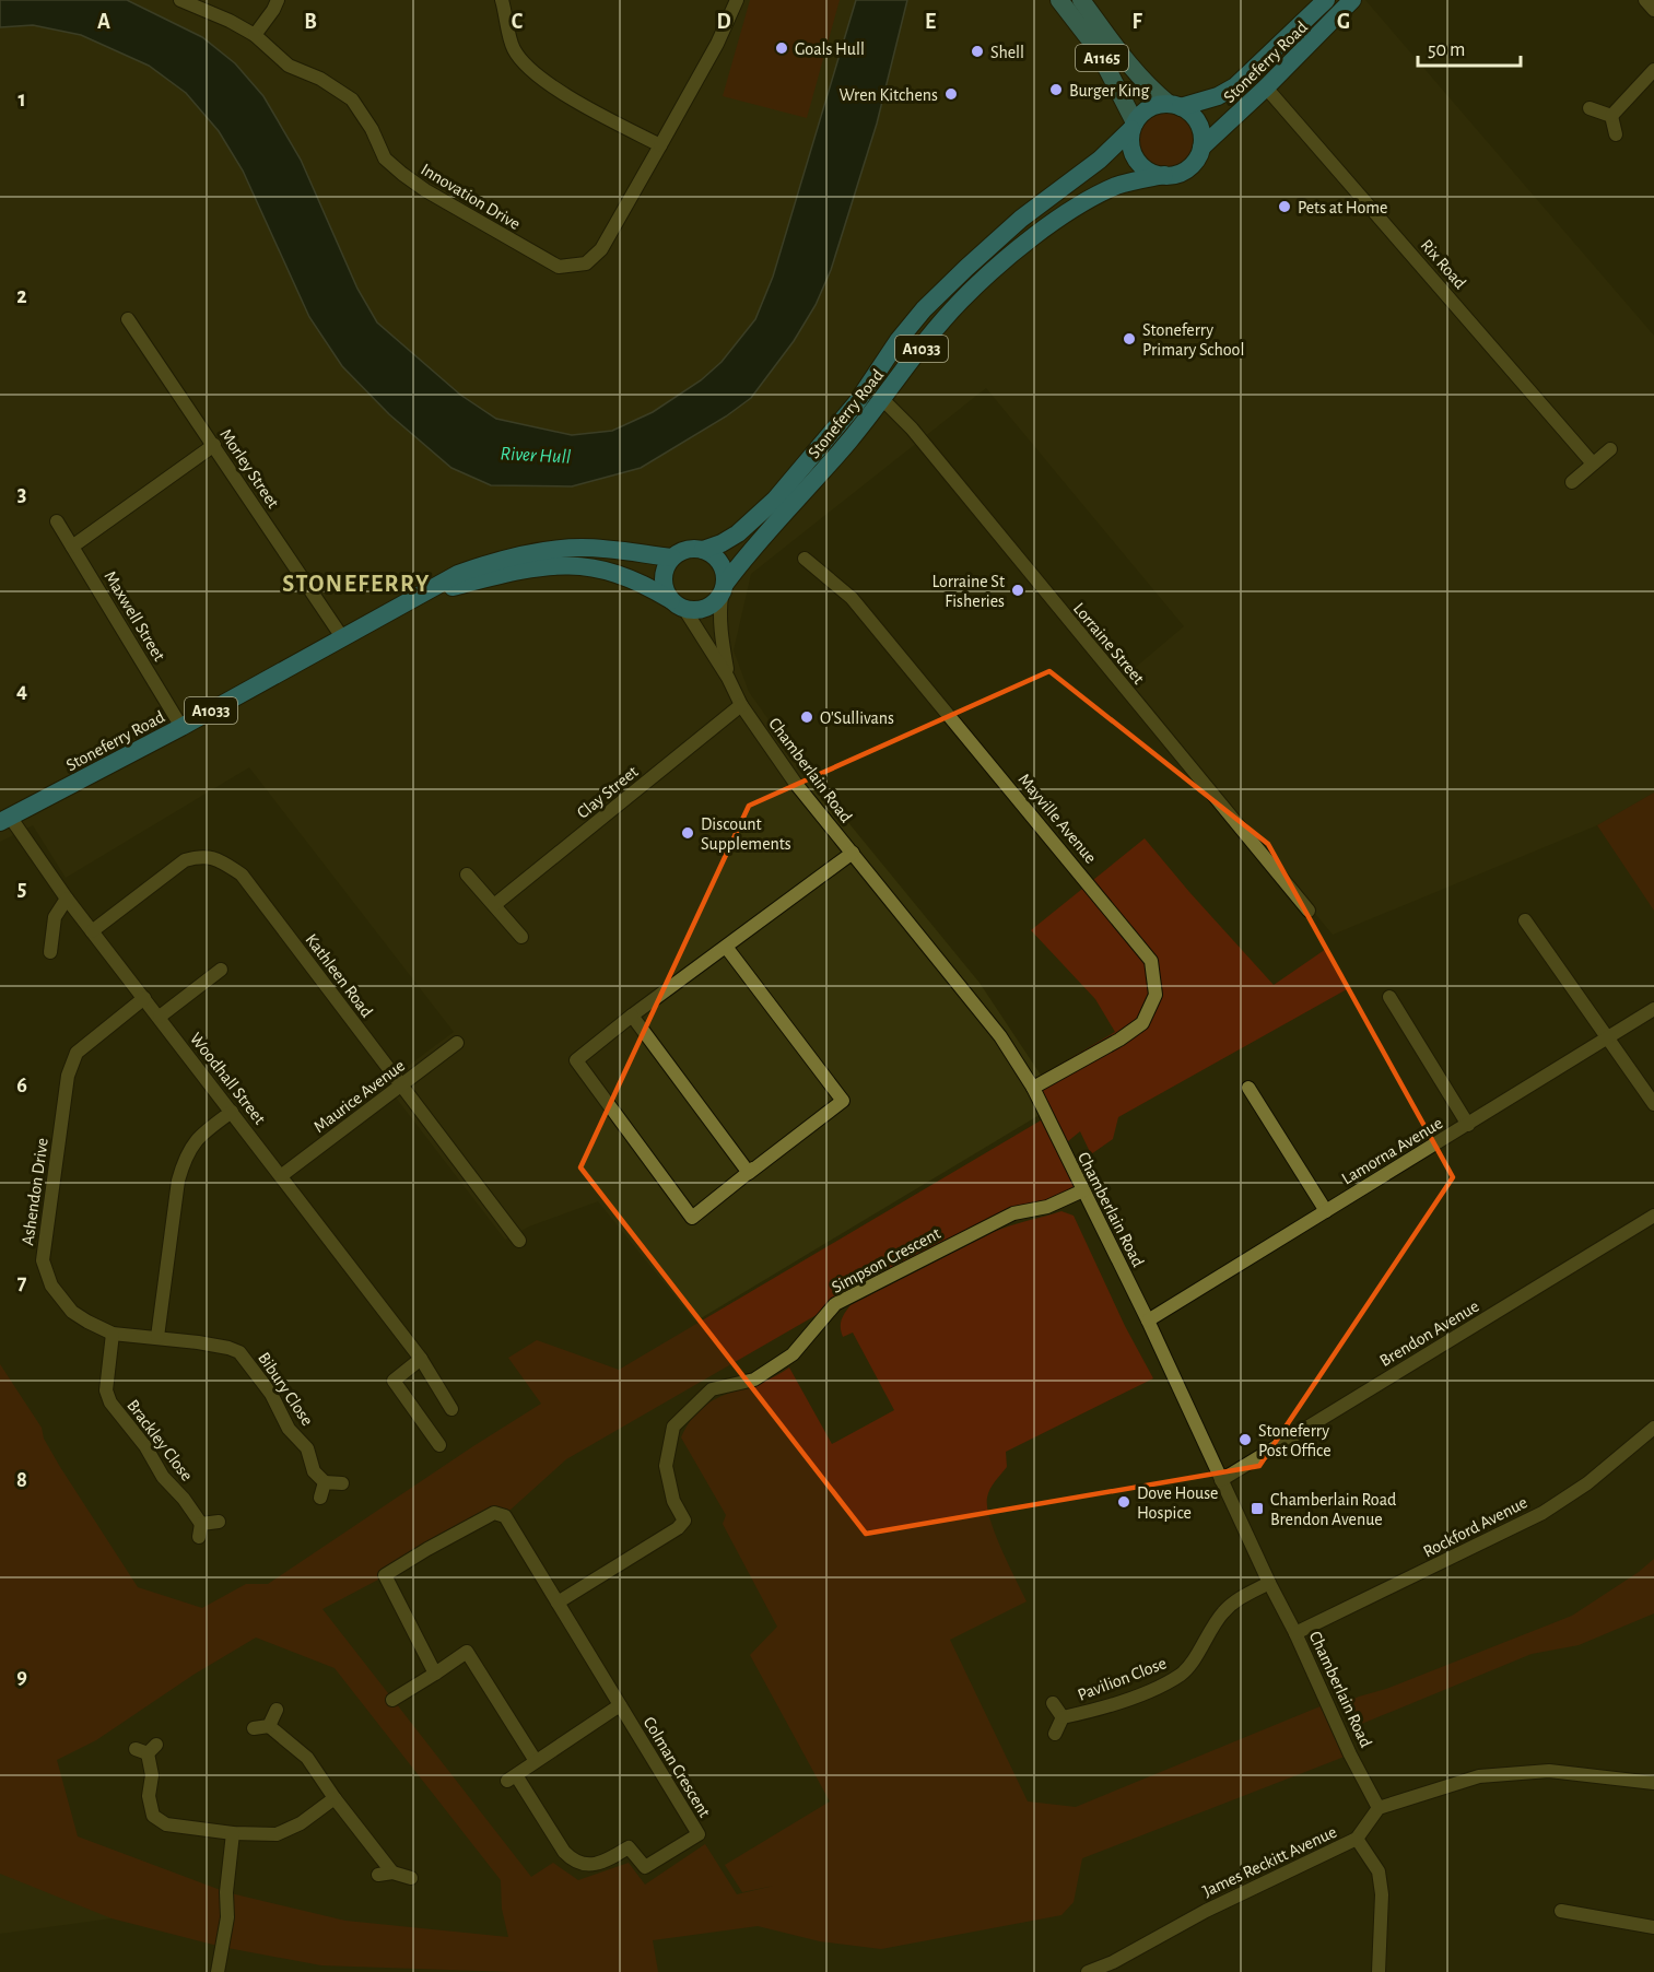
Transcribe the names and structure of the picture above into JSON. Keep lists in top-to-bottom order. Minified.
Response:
{"streets":{"highway":["Stoneferry Road","A1033"],"main road":["A1165"],"street":["Innovation Drive","Rix Road","Morley Street","Maxwell Street","Lorraine Street","Chamberlain Road","Clay Street","Mayville Avenue","Kathleen Road","Woodhall Street","Maurice Avenue","Lamorna Avenue","Ashendon Drive","Simpson Crescent","Brendon Avenue","Bibury Close","Brackley Close","Rockford Avenue","Pavilion Close","Colman Crescent","James Reckitt Avenue"]},"crossings":[["A1165","Stoneferry Road"],["Stoneferry Road","Rix Road"],["Stoneferry Road","Morley Street"],["Stoneferry Road","Maxwell Street"],["Stoneferry Road","Lorraine Street"],["Stoneferry Road","Chamberlain Road"],["Stoneferry Road","Woodhall Street"],["Chamberlain Road","Clay Street"],["Chamberlain Road","Mayville Avenue"],["Chamberlain Road","Lamorna Avenue"],["Chamberlain Road","Simpson Crescent"],["Chamberlain Road","Brendon Avenue"],["Chamberlain Road","Rockford Avenue"],["Chamberlain Road","Pavilion Close"],["Chamberlain Road","James Reckitt Avenue"],["Kathleen Road","Woodhall Street"],["Kathleen Road","Maurice Avenue"],["Woodhall Street","Maurice Avenue"],["Woodhall Street","Ashendon Drive"],["Ashendon Drive","Bibury Close"],["Ashendon Drive","Brackley Close"],["Simpson Crescent","Colman Crescent"]],"districts":["STONEFERRY"],"water":["River Hull"],"places":{"other":["Goals Hull","Shell","Burger King","Wren Kitchens","Pets at Home","Stoneferry Primary School","Lorraine St Fisheries","O'Sullivans","Discount Supplements","Stoneferry Post Office","Dove House Hospice"],"transit":["Chamberlain Road Brendon Avenue"]},"scale_bar":"50 m","grid":{"columns":["A","B","C","D","E","F","G"],"rows":["1","2","3","4","5","6","7","8","9"]}}
